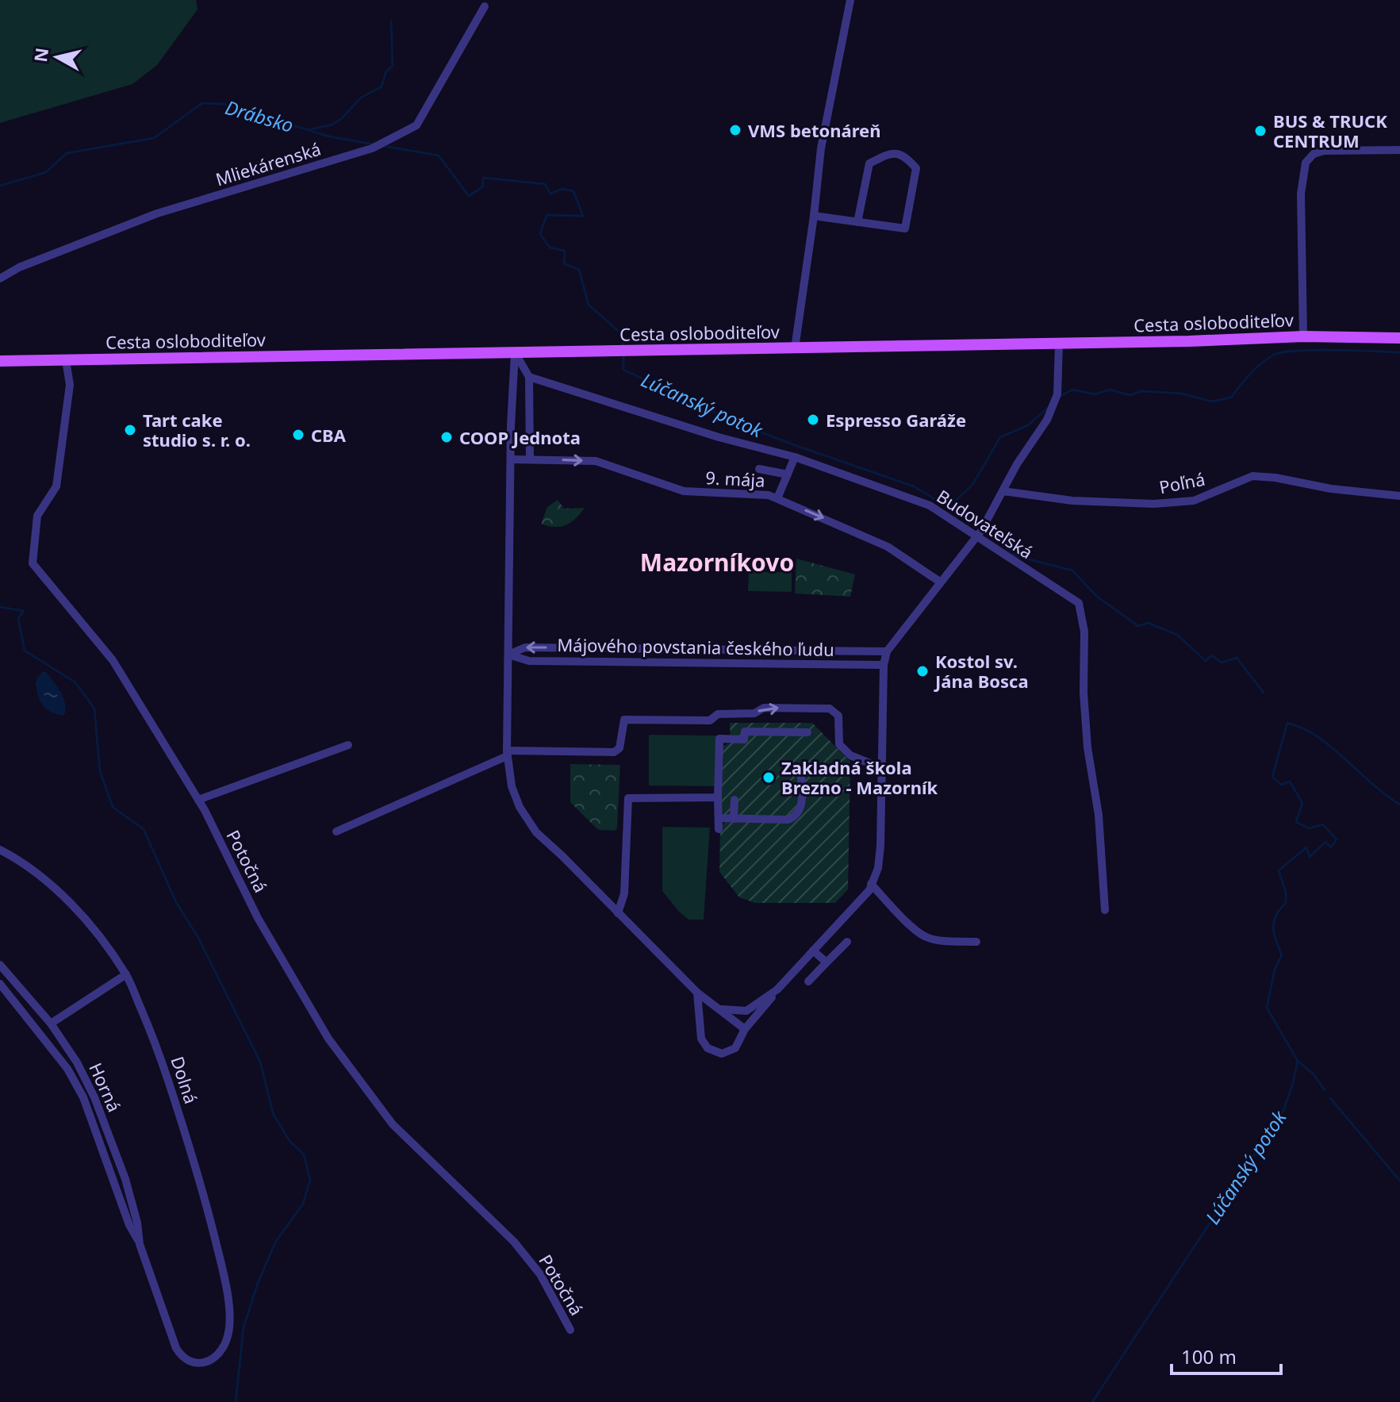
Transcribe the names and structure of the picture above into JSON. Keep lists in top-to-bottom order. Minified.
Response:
{"streets":{"main road":["Cesta osloboditeľov"],"street":["Mliekárenská","9. mája","Poľná","Budovateľská","Májového povstania českého ľudu","Potočná","Dolná","Horná"]},"crossings":[["Cesta osloboditeľov","Potočná"],["Dolná","Horná"]],"one_way":["9. mája"],"districts":["Mazorníkovo"],"water":["Drábsko","Lúčanský potok"],"places":["VMS betonáreň","BUS & TRUCK CENTRUM","Espresso Garáže","Tart cake studio s. r. o.","CBA","COOP Jednota","Kostol sv. Jána Bosca","Zakladná škola Brezno - Mazorník"],"scale_bar":"100 m","north":"left"}
